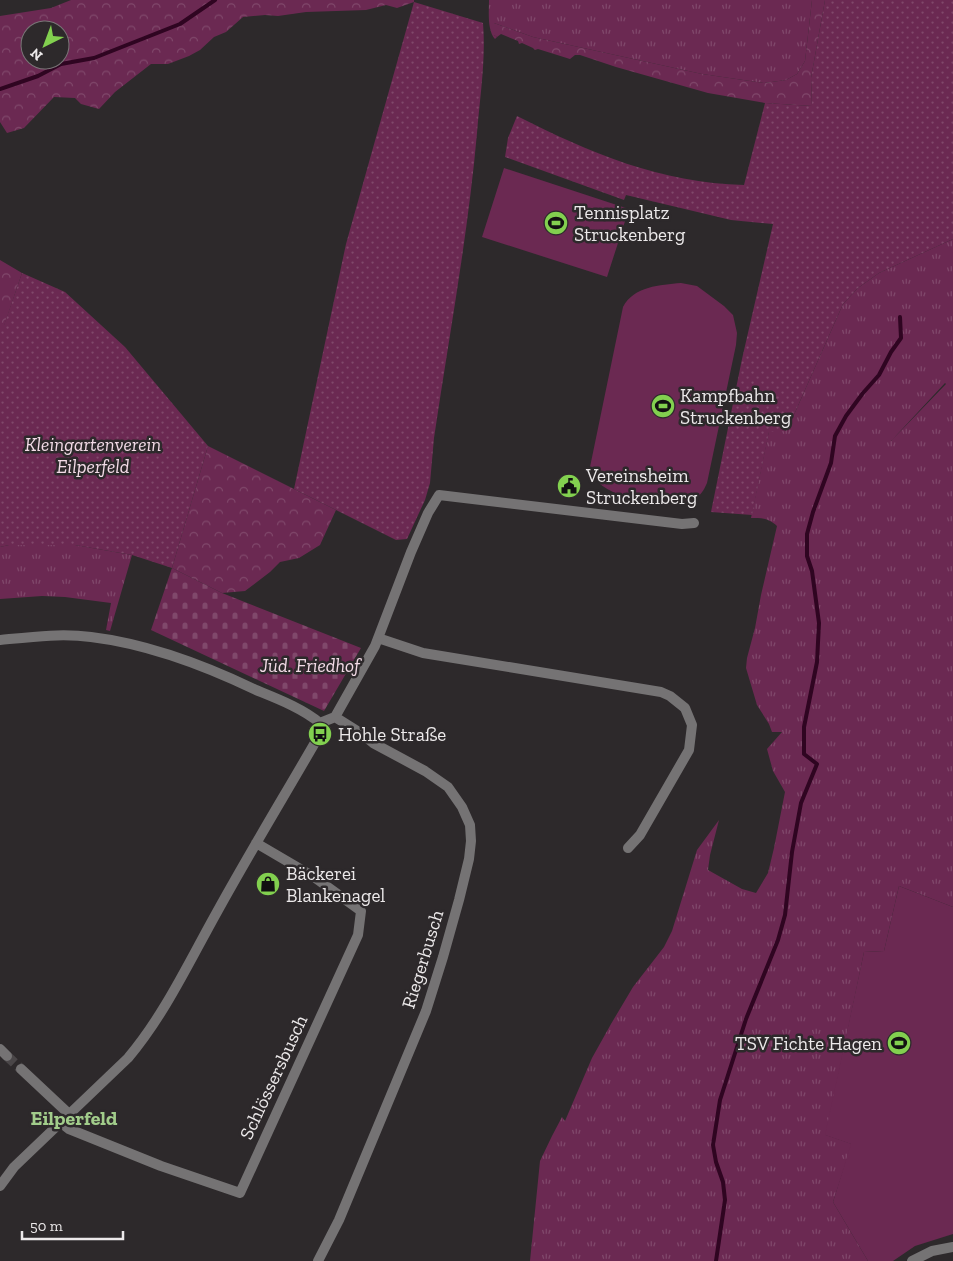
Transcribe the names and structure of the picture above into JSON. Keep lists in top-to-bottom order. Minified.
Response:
{"streets":{"street":["Riegerbusch","Schlössersbusch"]},"districts":["Eilperfeld"],"parks":["Kleingartenverein Eilperfeld","Jüd. Friedhof"],"places":{"sports":["Tennisplatz Struckenberg","Kampfbahn Struckenberg","TSV Fichte Hagen"],"public building":["Vereinsheim Struckenberg"],"bus stop":["Hohle Straße"],"shop":["Bäckerei Blankenagel"]},"scale_bar":"50 m","north":"bottom left"}
